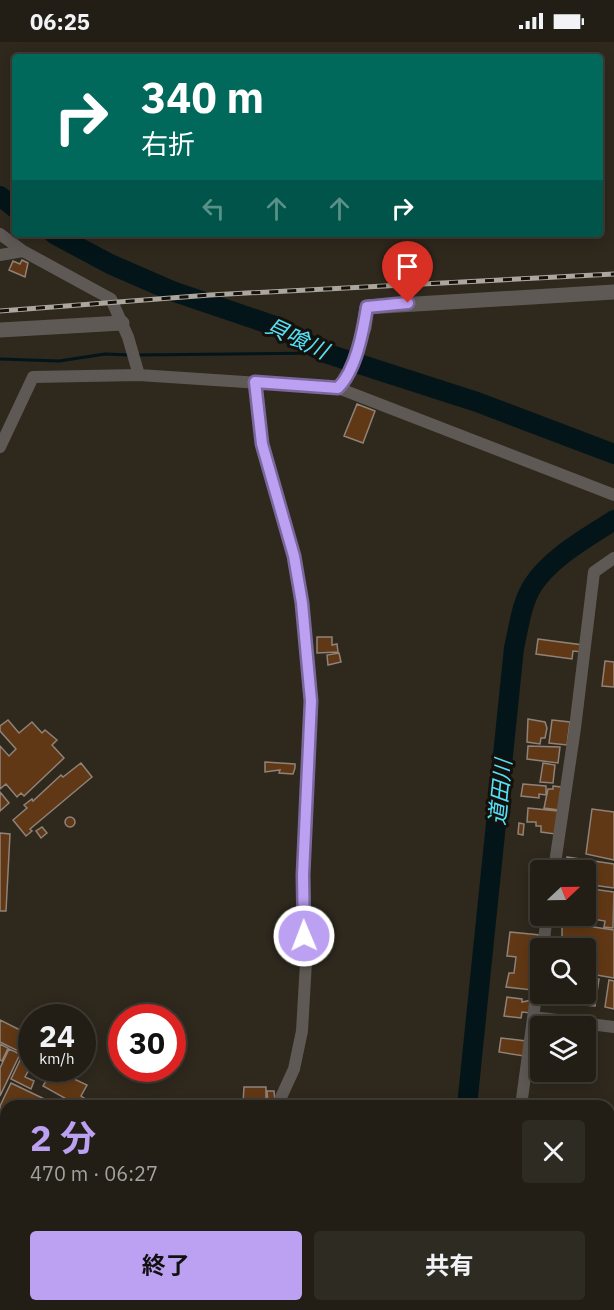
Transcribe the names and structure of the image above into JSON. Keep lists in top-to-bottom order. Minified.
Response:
{"water":["貝喰川","道田川"],"north":"right","page":{"status":"06:25","turn":["340 m","右折"],"speed":"24 km/h","limit":"30","heading":["2 分","470 m · 06:27"],"buttons":["終了","共有"]}}
